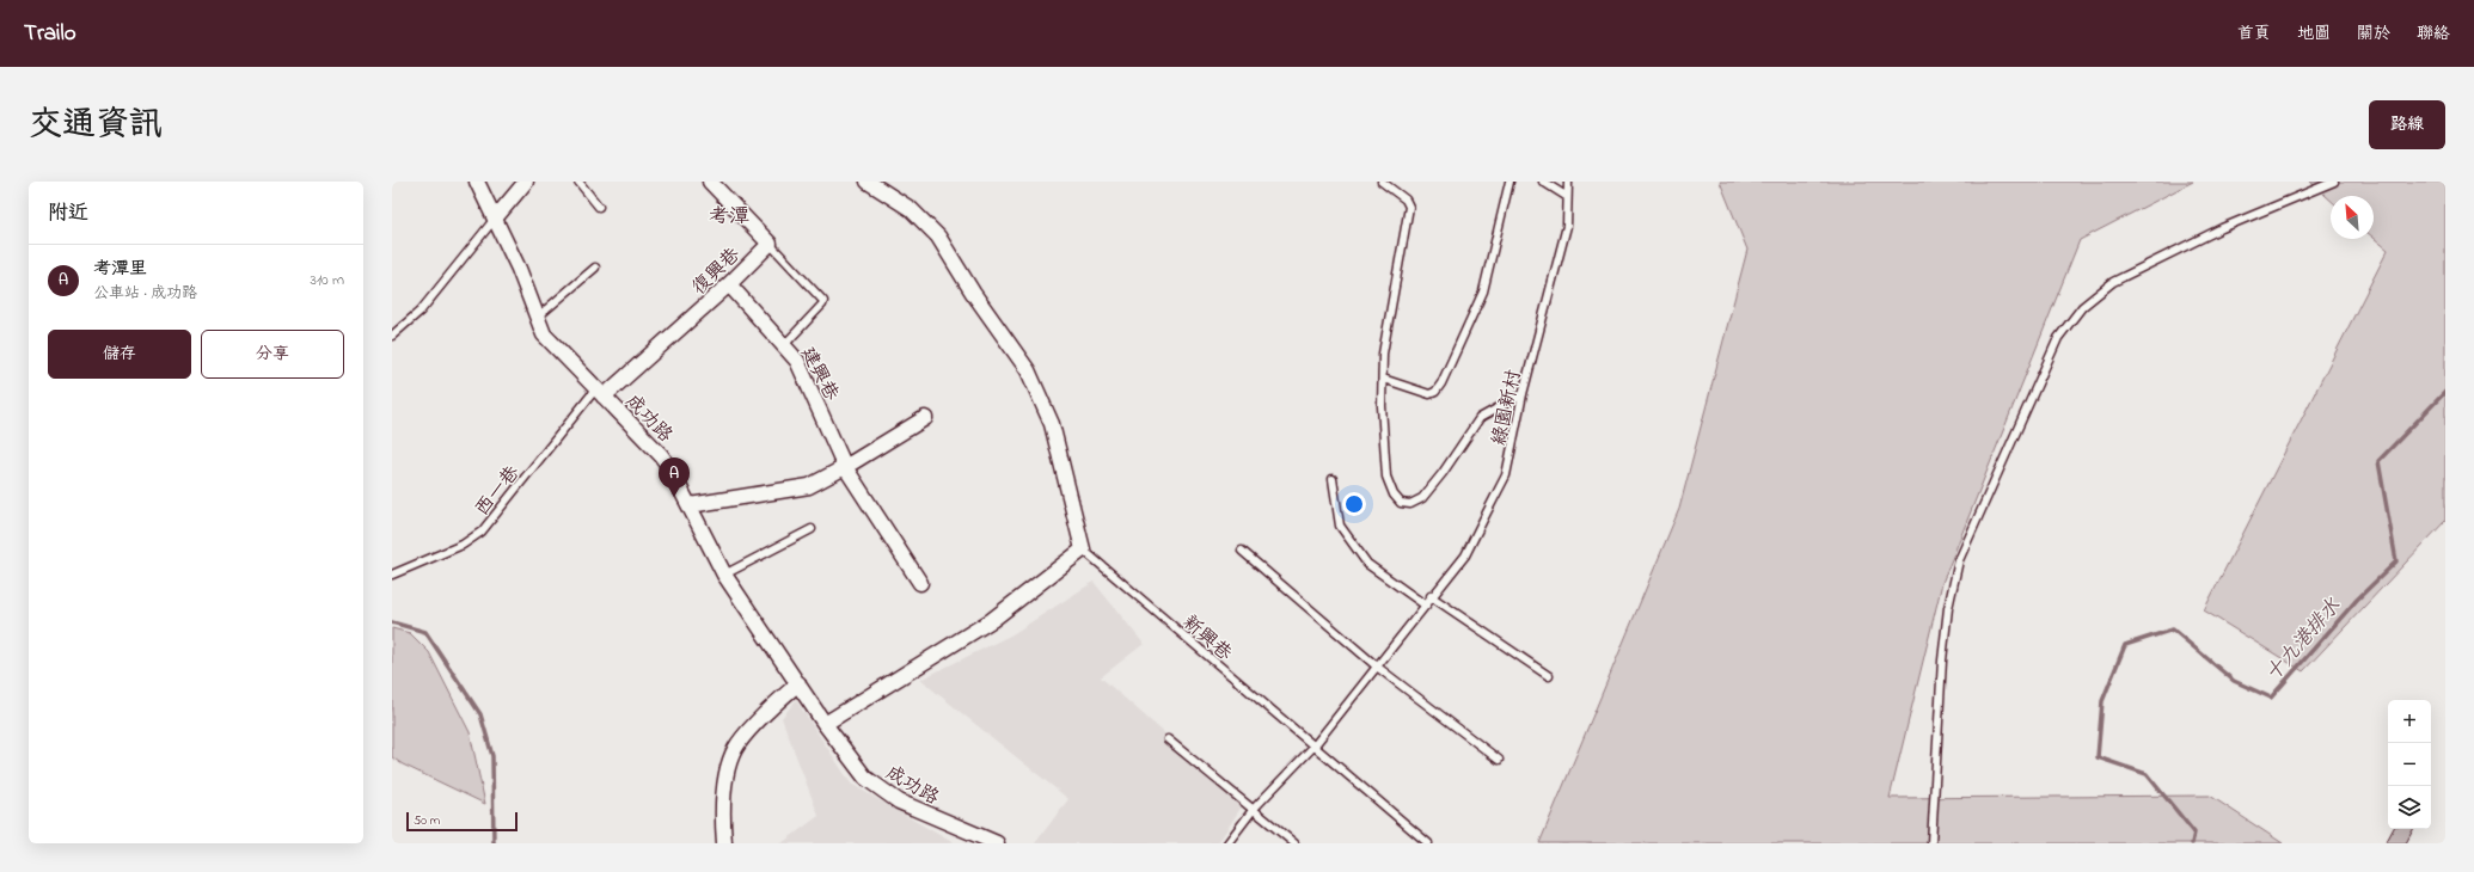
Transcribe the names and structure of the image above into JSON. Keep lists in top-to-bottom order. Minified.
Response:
{"streets":{"street":["復興巷","建興巷","成功路"],"lane":["綠園新村","西一巷","新興巷"]},"crossings":[["復興巷","建興巷"],["復興巷","成功路"],["復興巷","西一巷"],["成功路","西一巷"]],"districts":["考潭"],"water":["十九港排水"],"scale_bar":"50 m","north":"top left","page":{"header":"Trailo","nav":["首頁","地圖","關於","聯絡"],"title":"交通資訊","buttons":["路線",["儲存","分享"]],"heading":"附近","list":[{"mark":"A","name":"考潭里","note":"公車站 · 成功路","value":"310 m"}],"pins":"A","map_buttons":["+","−"],"scale":"50 m"}}
